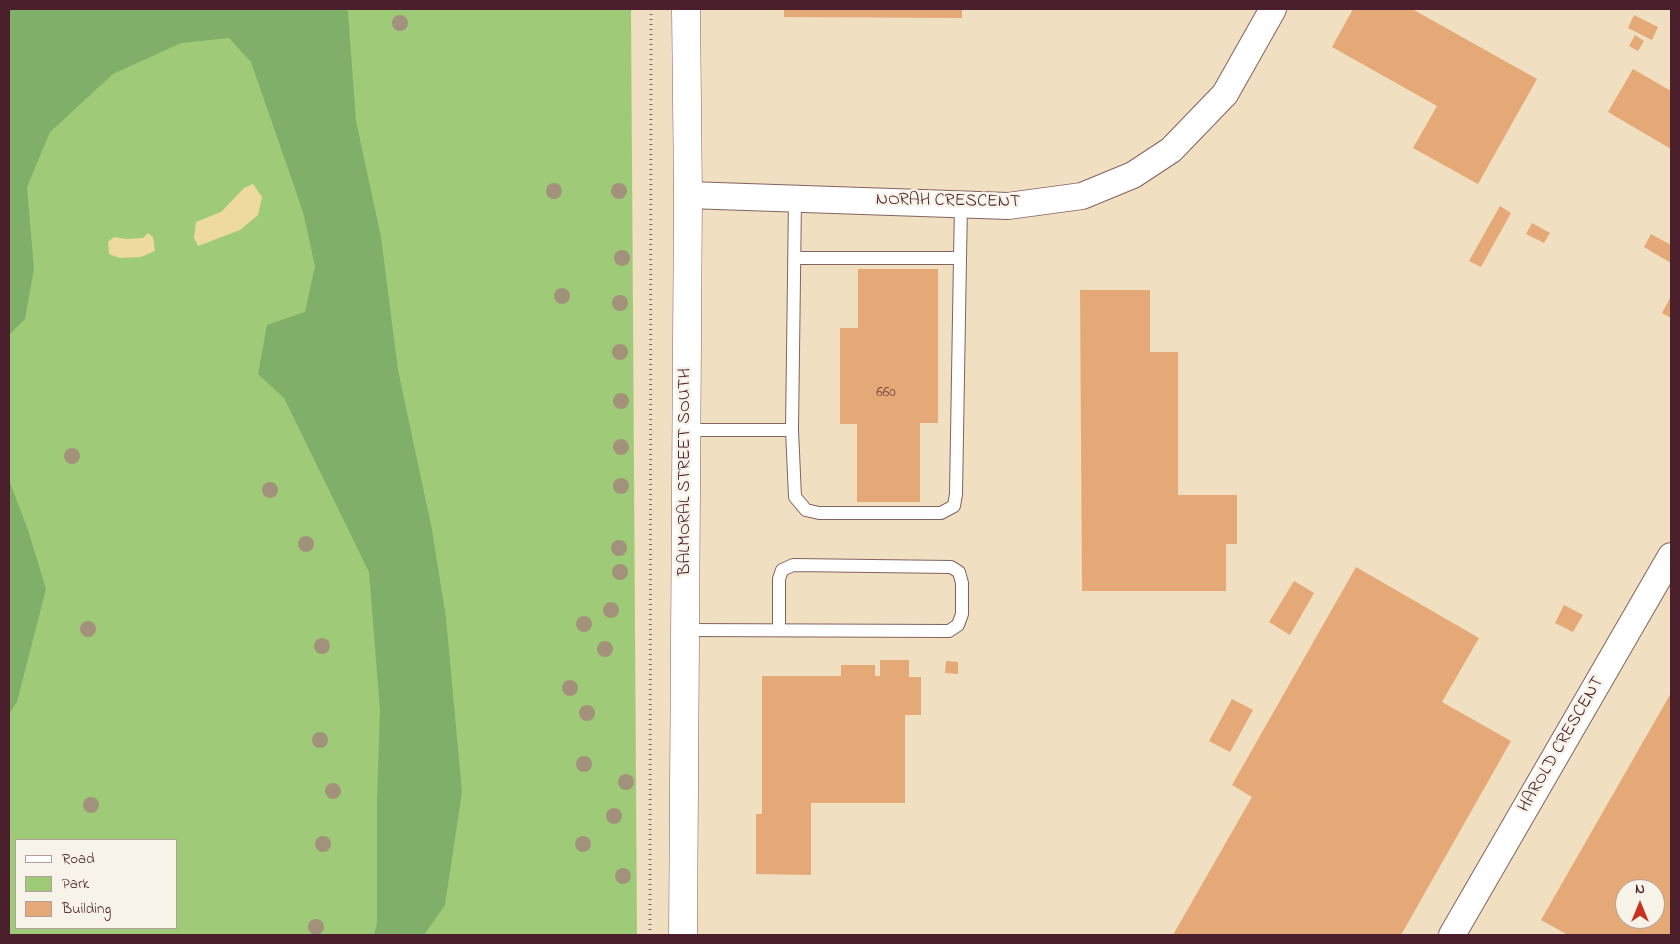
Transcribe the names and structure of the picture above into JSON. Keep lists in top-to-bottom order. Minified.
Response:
{"streets":{"main road":["BALMORAL STREET SOUTH"],"street":["NORAH CRESCENT","HAROLD CRESCENT"]},"crossings":[["NORAH CRESCENT","BALMORAL STREET SOUTH"]],"house_numbers":["660"],"legend":["Road","Park","Building"],"north":"top"}
